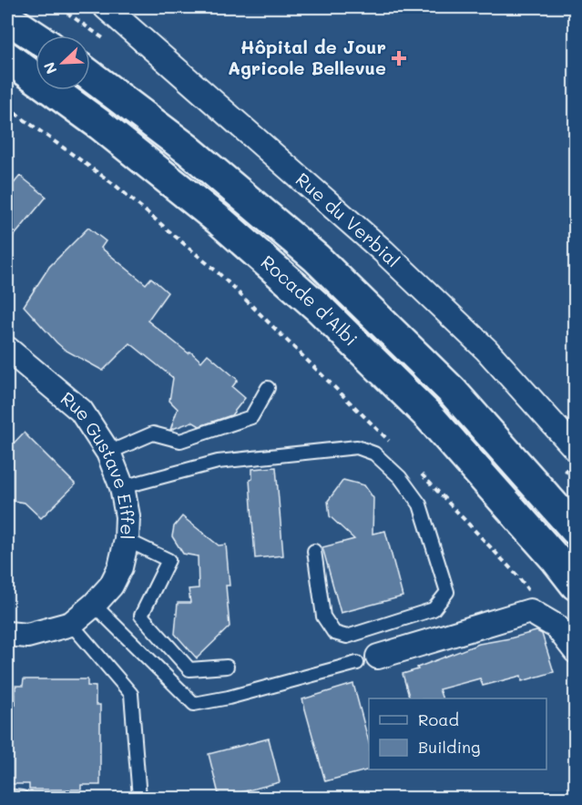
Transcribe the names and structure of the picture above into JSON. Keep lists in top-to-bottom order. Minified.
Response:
{"streets":{"highway":["Rocade d'Albi"],"street":["Rue du Verbial","Rue Gustave Eiffel"]},"places":{"health":["Hôpital de Jour Agricole Bellevue"]},"legend":["Road","Building"],"north":"bottom left"}
